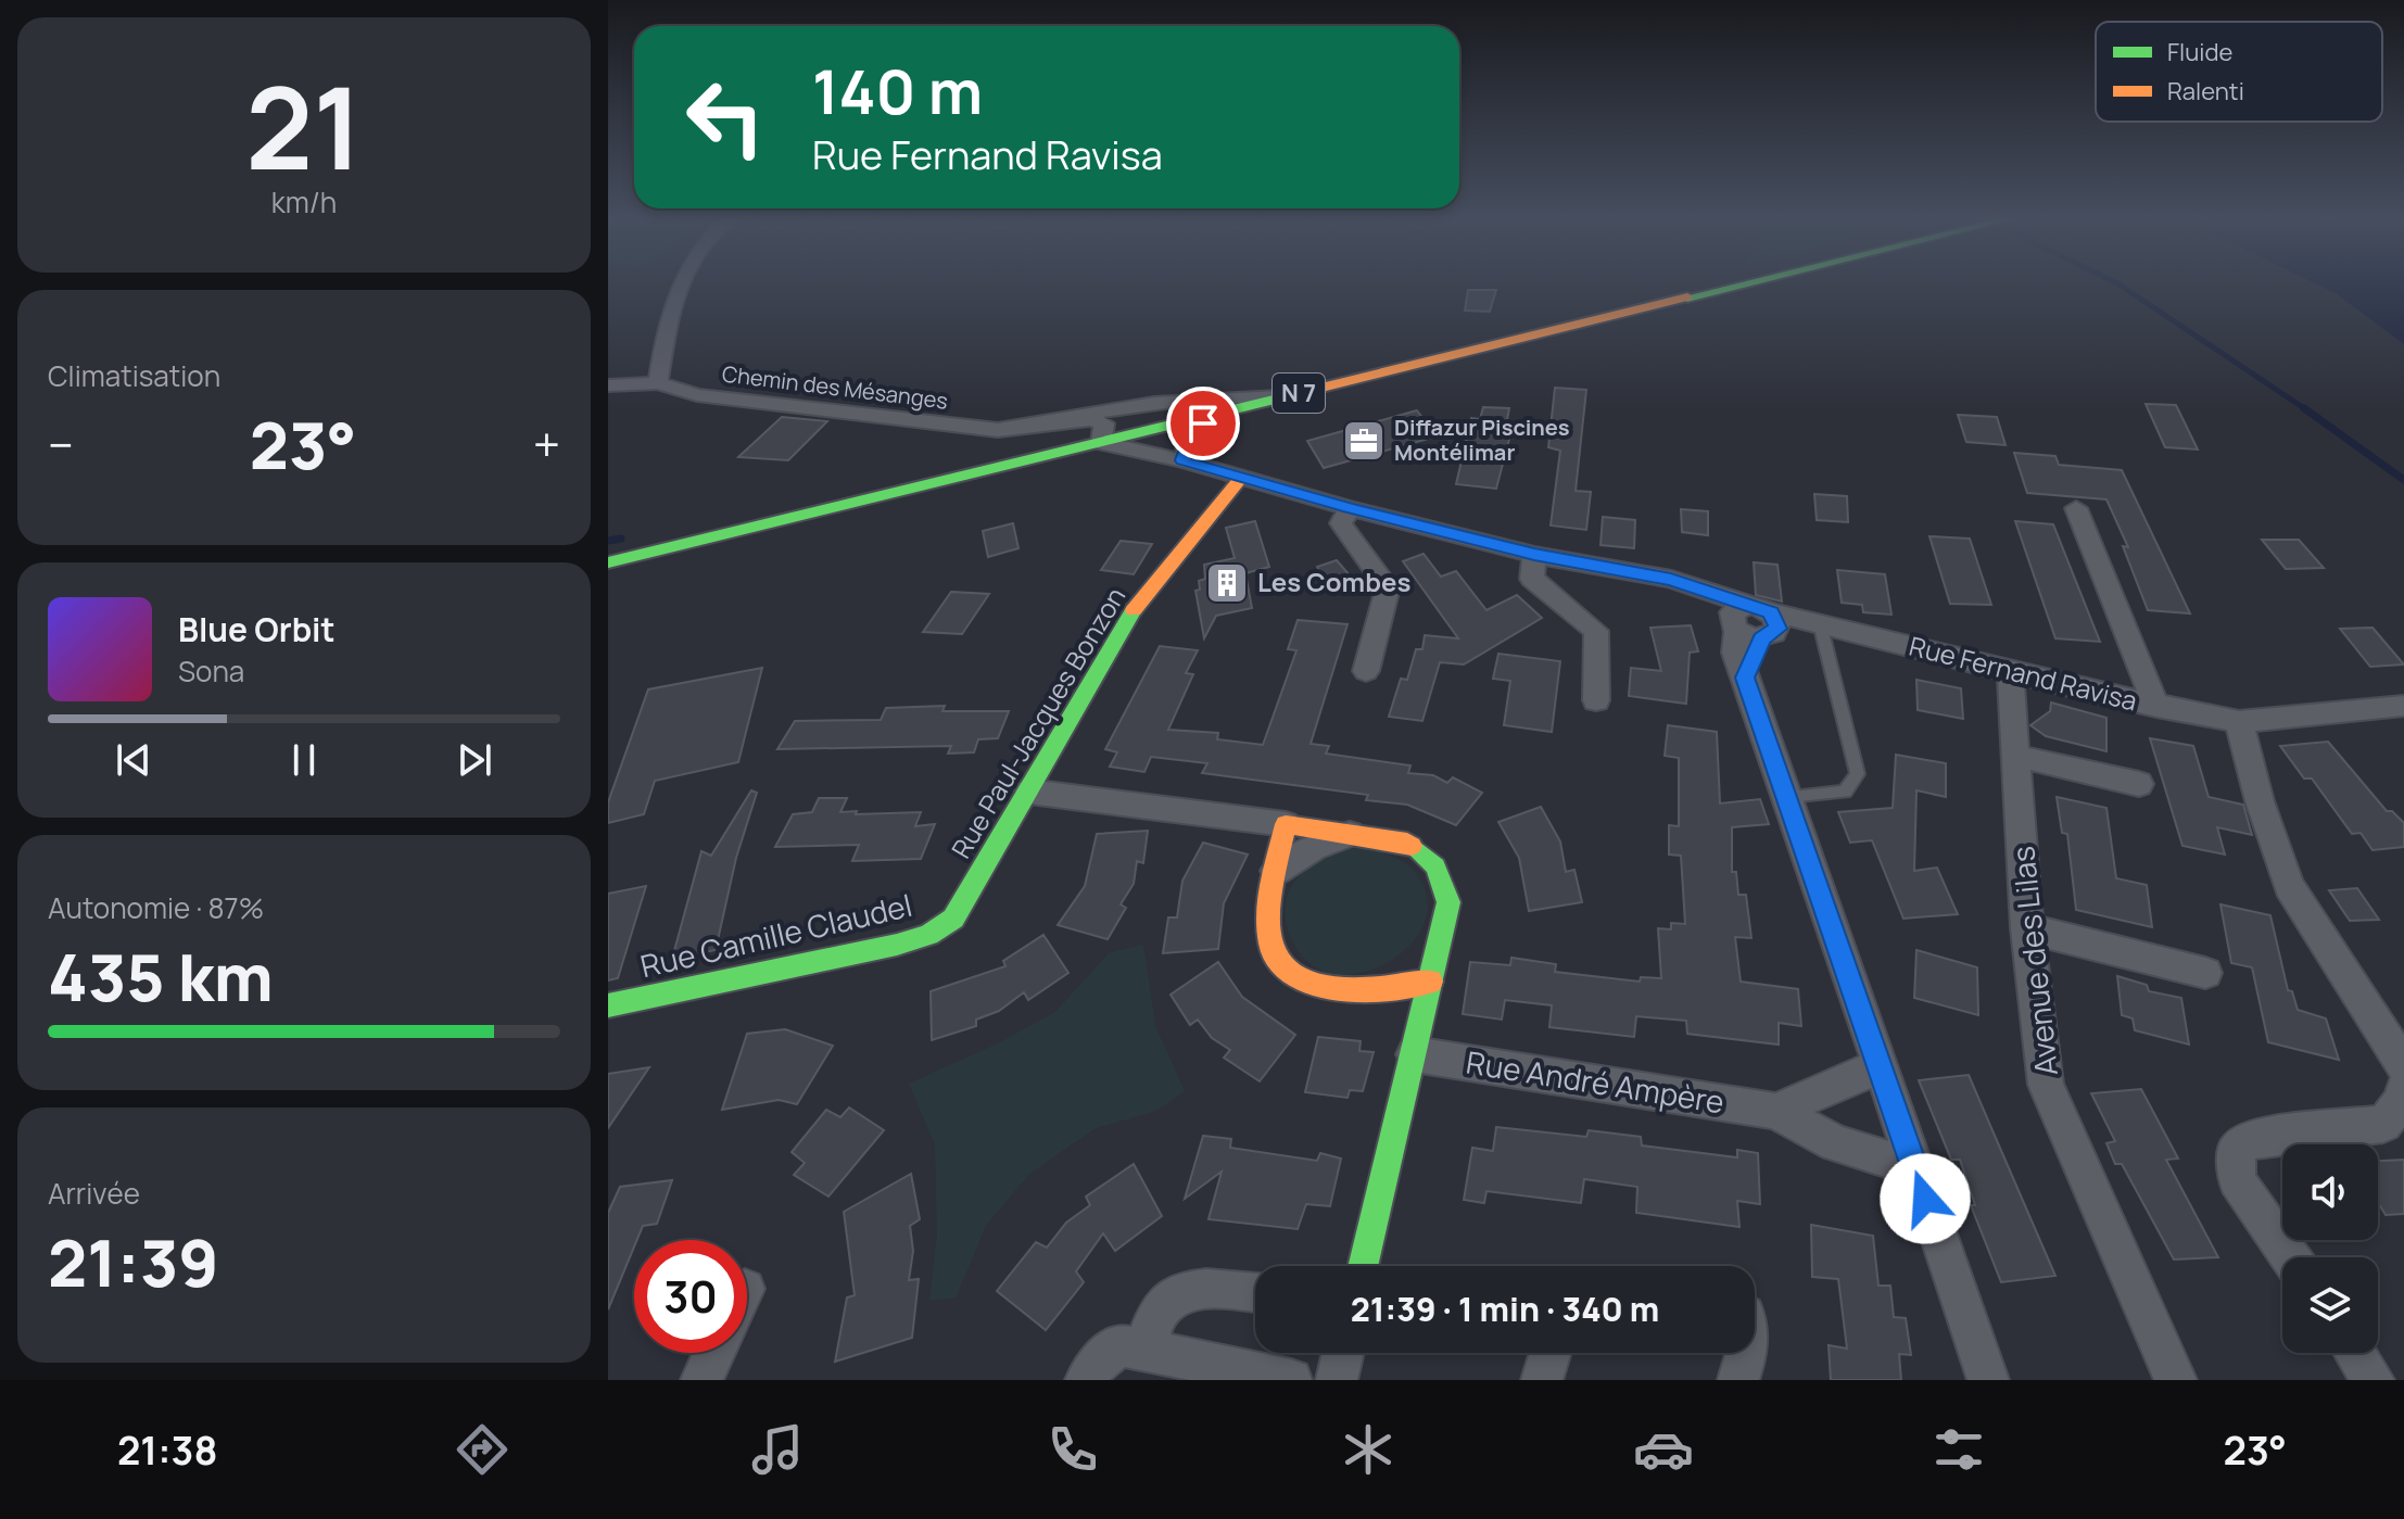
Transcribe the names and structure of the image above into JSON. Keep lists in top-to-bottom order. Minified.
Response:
{"streets":{"main road":["N 7","Rue Paul-Jacques Bonzon","Rue Camille Claudel"],"street":["Chemin des Mésanges","Rue Fernand Ravisa","Avenue des Lilas","Rue André Ampère"]},"crossings":[["Chemin des Mésanges","N 7"],["Rue Fernand Ravisa","Avenue des Lilas"],["Rue Paul-Jacques Bonzon","Rue Camille Claudel"]],"places":{"office":["Diffazur Piscines Montélimar"],"building":["Les Combes"]},"legend":["Fluide","Ralenti"],"page":{"tile":[["21","km/h"],"Climatisation",["Autonomie · 87%","435 km"],["Arrivée","21:39"]],"turn":["140 m","Rue Fernand Ravisa"],"heat":["−","23°","+"],"song":["Blue Orbit","Sona"],"limit":"30","trip":"21:39 · 1 min · 340 m","tabs":["21:38","23°"]}}
